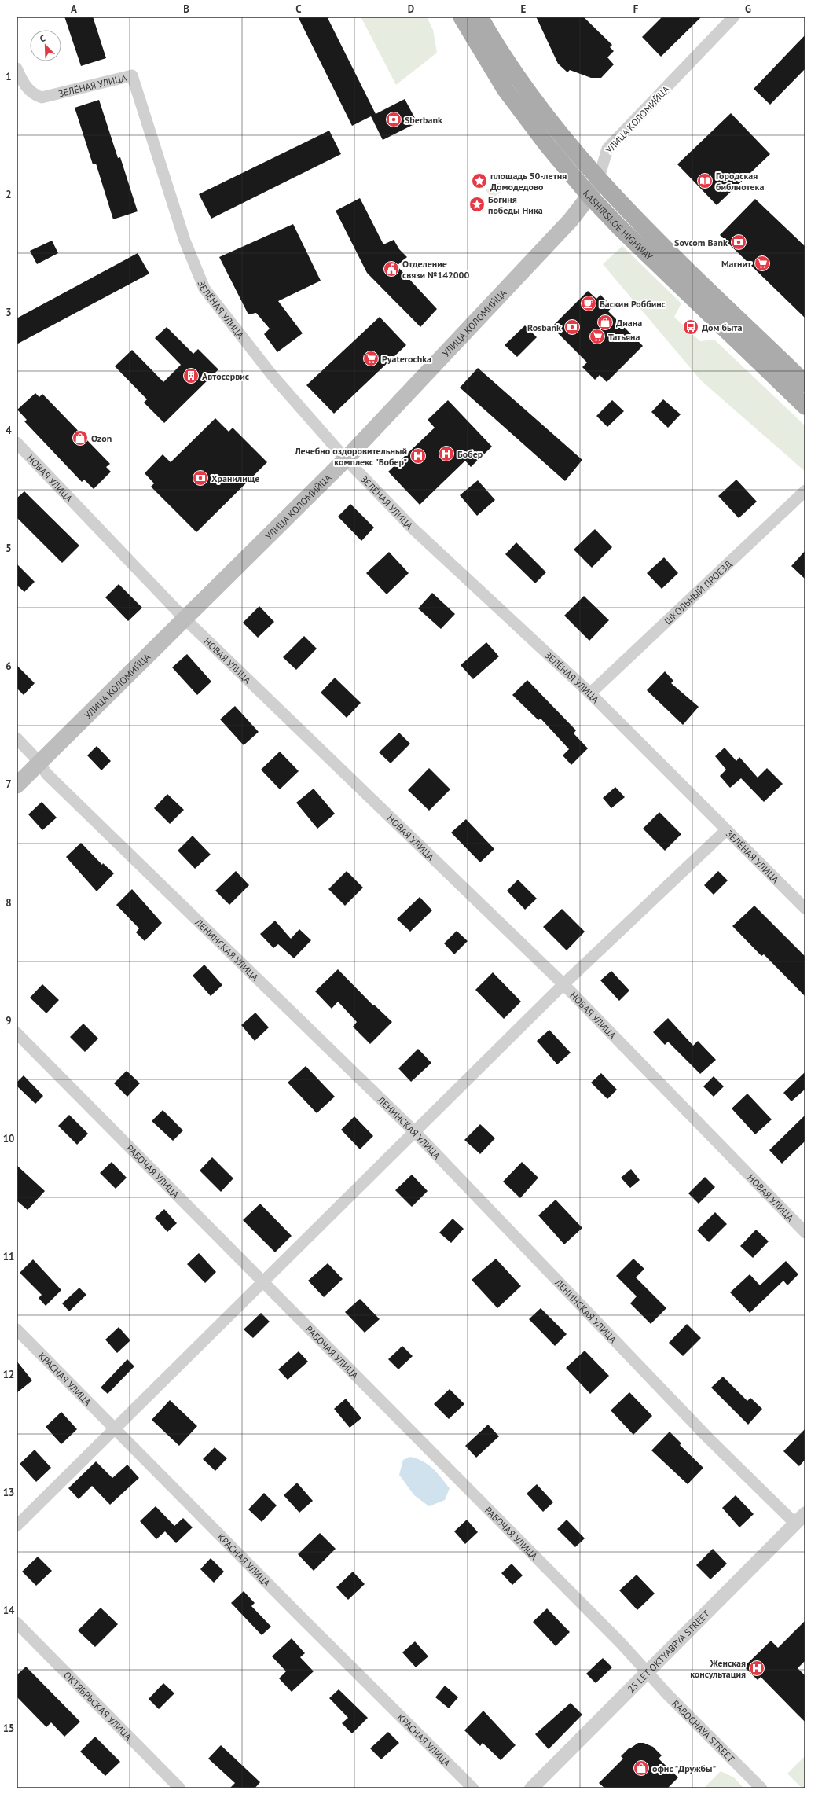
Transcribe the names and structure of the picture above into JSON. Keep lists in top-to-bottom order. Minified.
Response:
{"streets":{"main road":["УЛИЦА КОЛОМИЙЦА","KASHIRSKOE HIGHWAY"],"street":["ЗЕЛЁНАЯ УЛИЦА","НОВАЯ УЛИЦА","ШКОЛЬНЫЙ ПРОЕЗД","ЛЕНИНСКАЯ УЛИЦА","РАБОЧАЯ УЛИЦА","КРАСНАЯ УЛИЦА","25 LET OKTYABRYA STREET","ОКТЯБРЬСКАЯ УЛИЦА","RABOCHAYA STREET"]},"crossings":[["ЗЕЛЁНАЯ УЛИЦА","УЛИЦА КОЛОМИЙЦА"],["ЗЕЛЁНАЯ УЛИЦА","ШКОЛЬНЫЙ ПРОЕЗД"],["УЛИЦА КОЛОМИЙЦА","KASHIRSKOE HIGHWAY"],["УЛИЦА КОЛОМИЙЦА","НОВАЯ УЛИЦА"],["УЛИЦА КОЛОМИЙЦА","ЛЕНИНСКАЯ УЛИЦА"],["ЛЕНИНСКАЯ УЛИЦА","25 LET OKTYABRYA STREET"],["РАБОЧАЯ УЛИЦА","25 LET OKTYABRYA STREET"],["РАБОЧАЯ УЛИЦА","RABOCHAYA STREET"],["25 LET OKTYABRYA STREET","RABOCHAYA STREET"]],"places":{"bank":["Sberbank","Sovcom Bank","Rosbank","Хранилище"],"place":["площадь 50-летия Домодедово","Богиня победы Ника"],"library":["Городская библиотека"],"supermarket":["Магнит","Татьяна","Pyaterochka"],"public building":["Отделение связи №142000"],"cafe":["Баскин Роббинс"],"shop":["Диана","Ozon","офис \"Дружбы\""],"bus stop":["Дом быта"],"building":["Автосервис"],"hospital":["Бобер","Лечебно оздоровительный комплекс \"Бобер\"","Женская консультация"]},"north":"top left","grid":{"columns":["A","B","C","D","E","F","G"],"rows":["1","2","3","4","5","6","7","8","9","10","11","12","13","14","15"]}}
